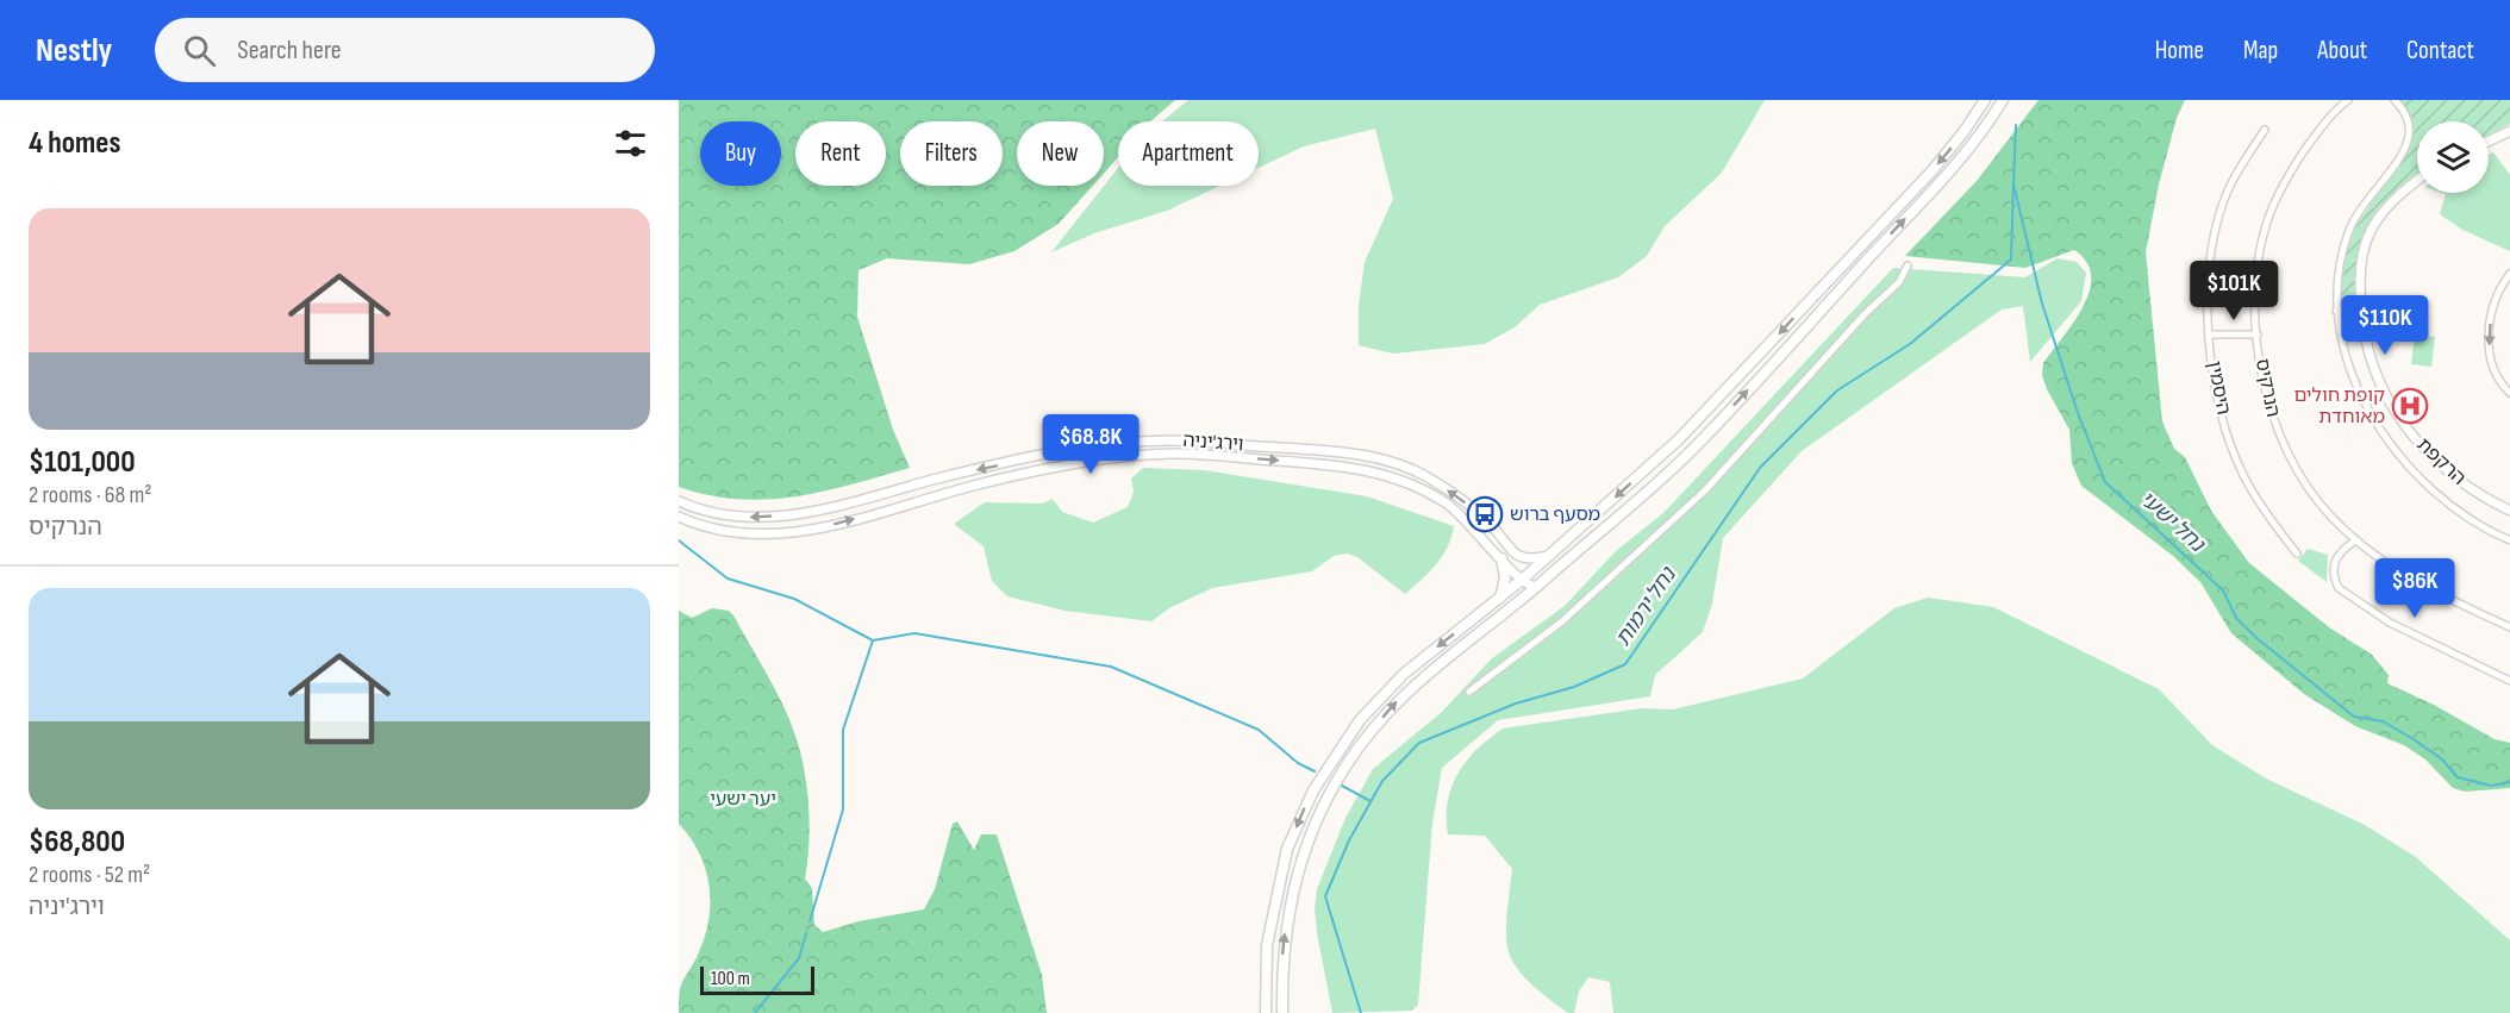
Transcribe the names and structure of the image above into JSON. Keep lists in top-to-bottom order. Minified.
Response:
{"streets":{"street":["היסמין","הנרקיס","וירג'יניה","הרקפת"]},"water":["נחל ישעי","נחל ירמות"],"parks":["יער ישעי"],"places":{"hospital":["קופת חולים מאוחדת"],"bus stop":["מסעף ברוש"]},"scale_bar":"100 m","page":{"header":"Nestly","search":"Search here","nav":["Home","Map","About","Contact"],"heading":"4 homes","chip":["Buy","Rent","Filters","New","Apartment"],"list":[{"name":"$101,000","note":"2 rooms · 68 m² · הנרקיס"},{"name":"$68,800","note":"2 rooms · 52 m² · וירג'יניה"}],"price":["$101K","$110K","$68.8K","$86K"],"scale":"100 m"}}
